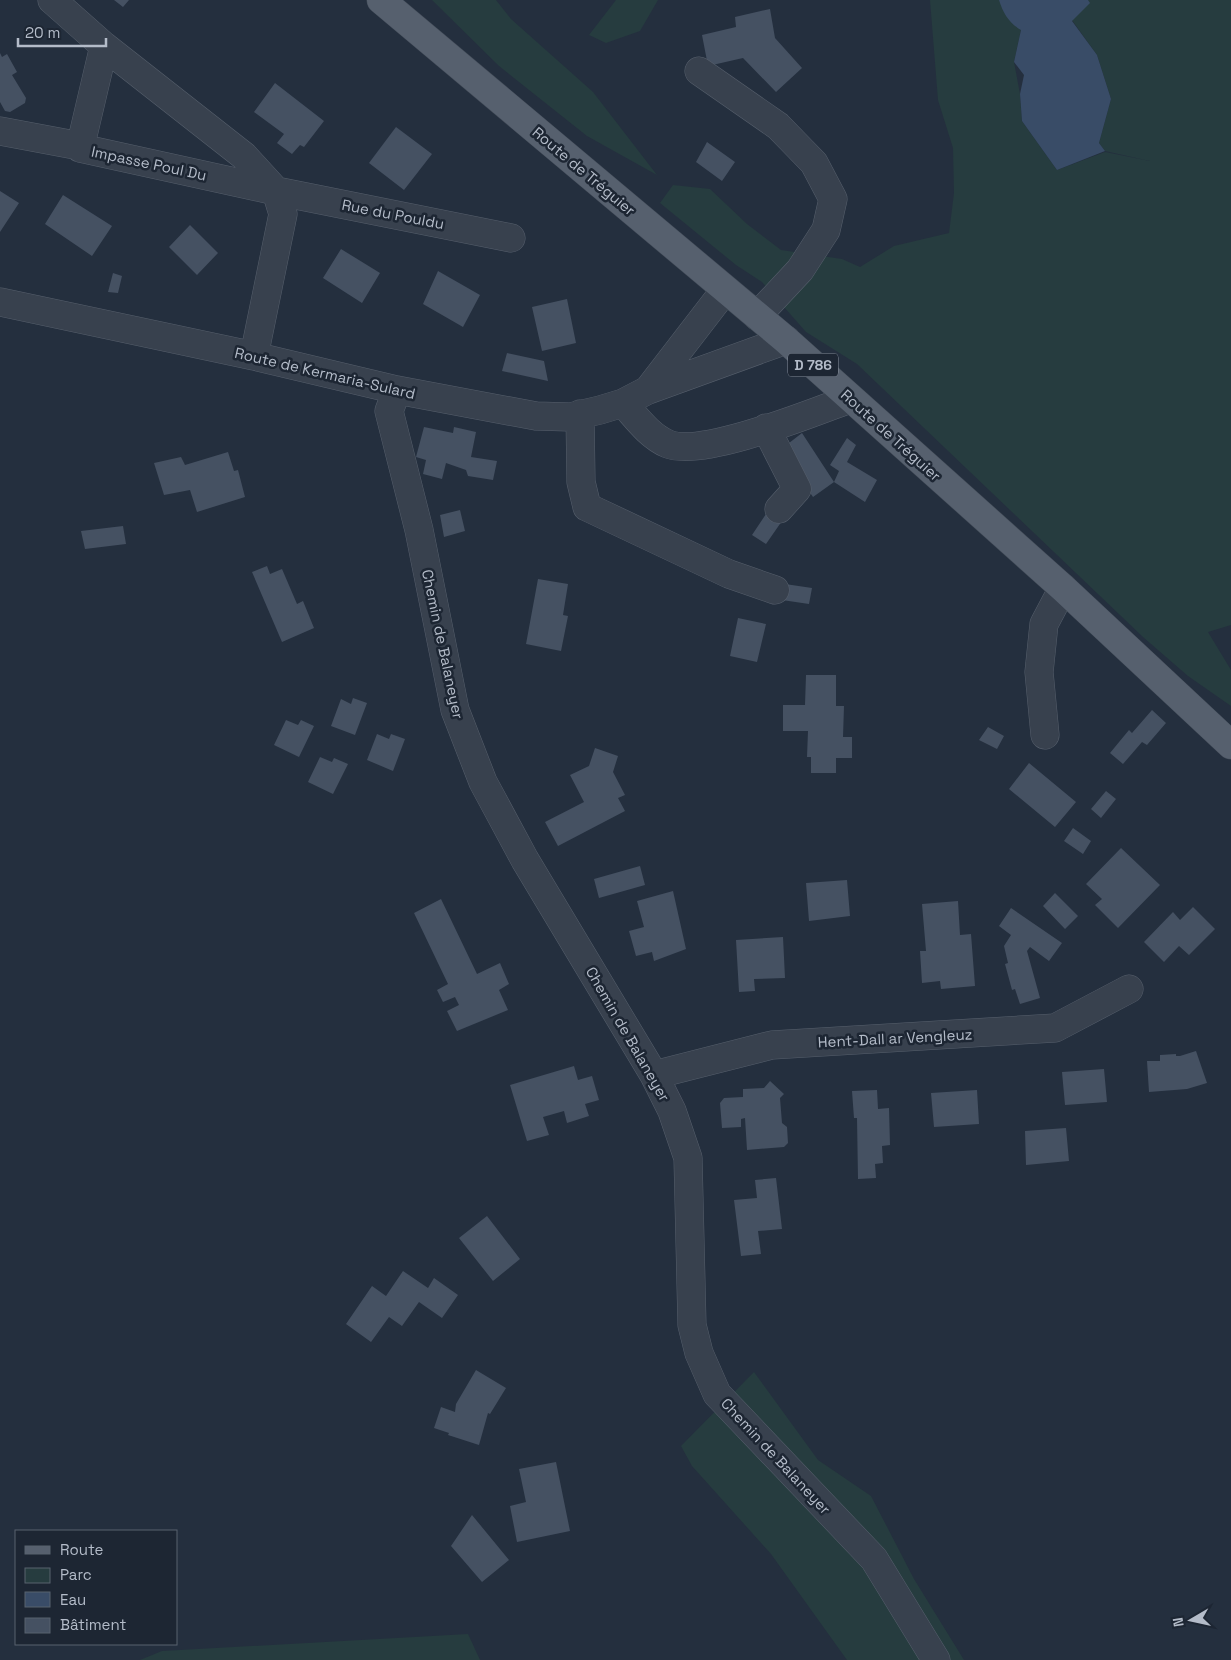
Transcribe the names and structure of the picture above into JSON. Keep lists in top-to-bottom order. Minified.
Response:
{"streets":{"main road":["Route de Tréguier","D 786"],"street":["Impasse Poul Du","Rue du Pouldu","Route de Kermaria-Sulard","Chemin de Balaneyer","Hent-Dall ar Vengleuz"]},"crossings":[["Impasse Poul Du","Rue du Pouldu"],["Route de Tréguier","Route de Kermaria-Sulard"],["Route de Kermaria-Sulard","Chemin de Balaneyer"],["Chemin de Balaneyer","Hent-Dall ar Vengleuz"]],"legend":["Route","Parc","Eau","Bâtiment"],"scale_bar":"20 m","north":"left"}
